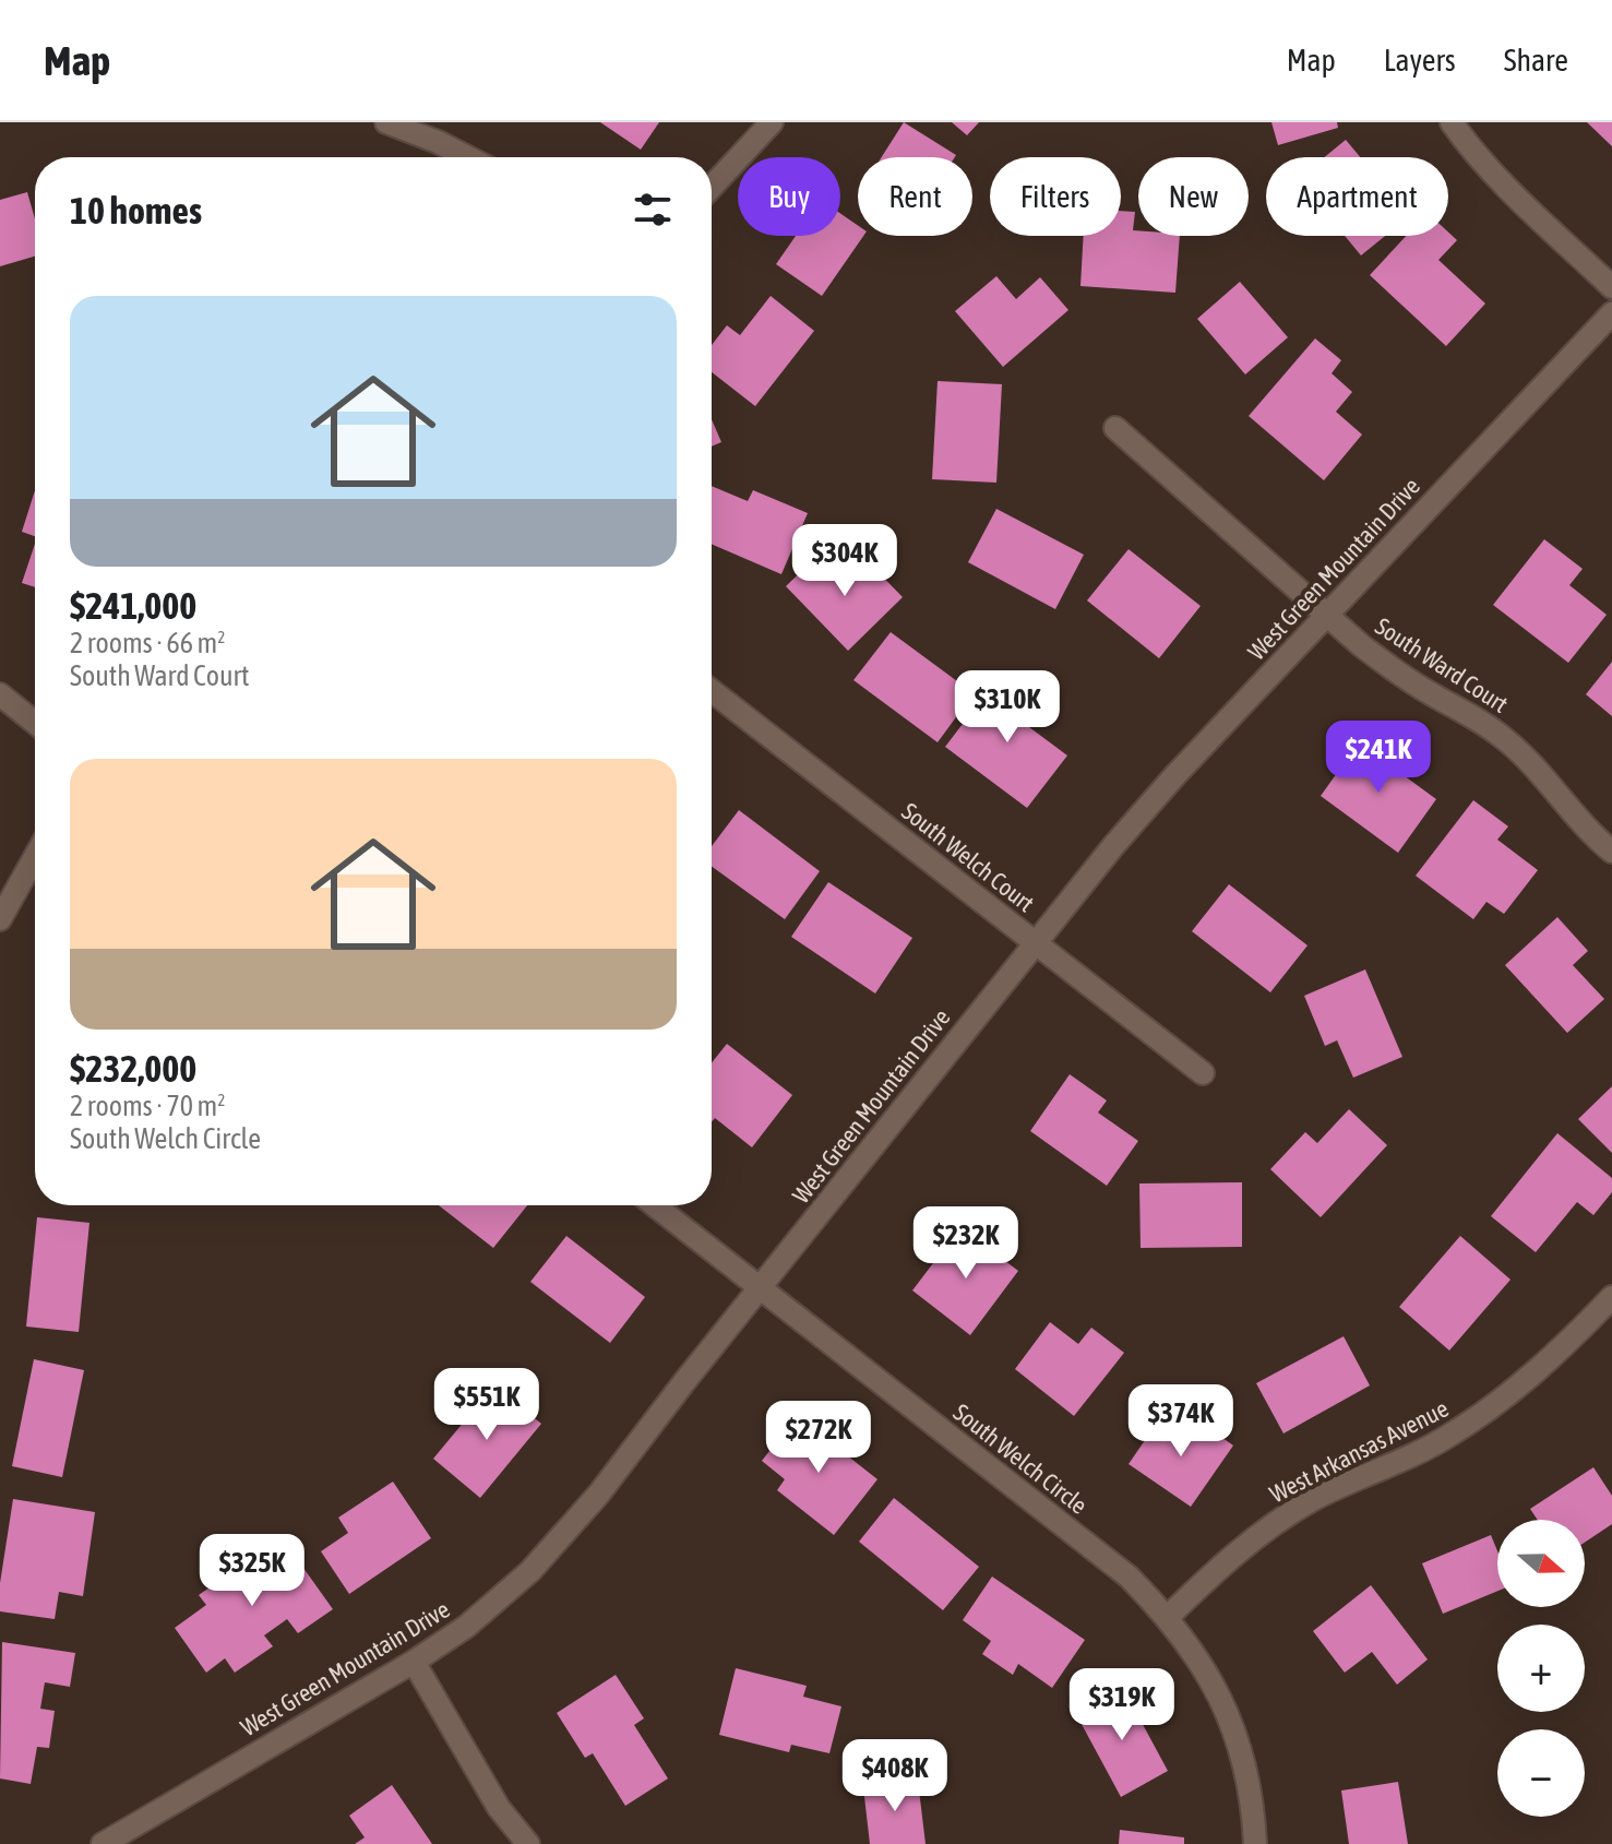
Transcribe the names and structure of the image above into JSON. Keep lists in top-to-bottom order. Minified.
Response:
{"streets":{"street":["West Green Mountain Drive","South Ward Court","South Welch Court","West Arkansas Avenue","South Welch Circle"]},"crossings":[["West Green Mountain Drive","South Ward Court"],["West Green Mountain Drive","South Welch Court"],["West Green Mountain Drive","South Welch Circle"],["West Arkansas Avenue","South Welch Circle"]],"north":"right","page":{"header":"Map","nav":["Map","Layers","Share"],"chip":["Buy","Rent","Filters","New","Apartment"],"heading":"10 homes","list":[{"name":"$241,000","note":"2 rooms · 66 m² · South Ward Court"},{"name":"$232,000","note":"2 rooms · 70 m² · South Welch Circle"}],"price":["$304K","$310K","$241K","$232K","$551K","$374K","$272K","$325K","$319K","$408K"],"map_buttons":["+","−"]}}
